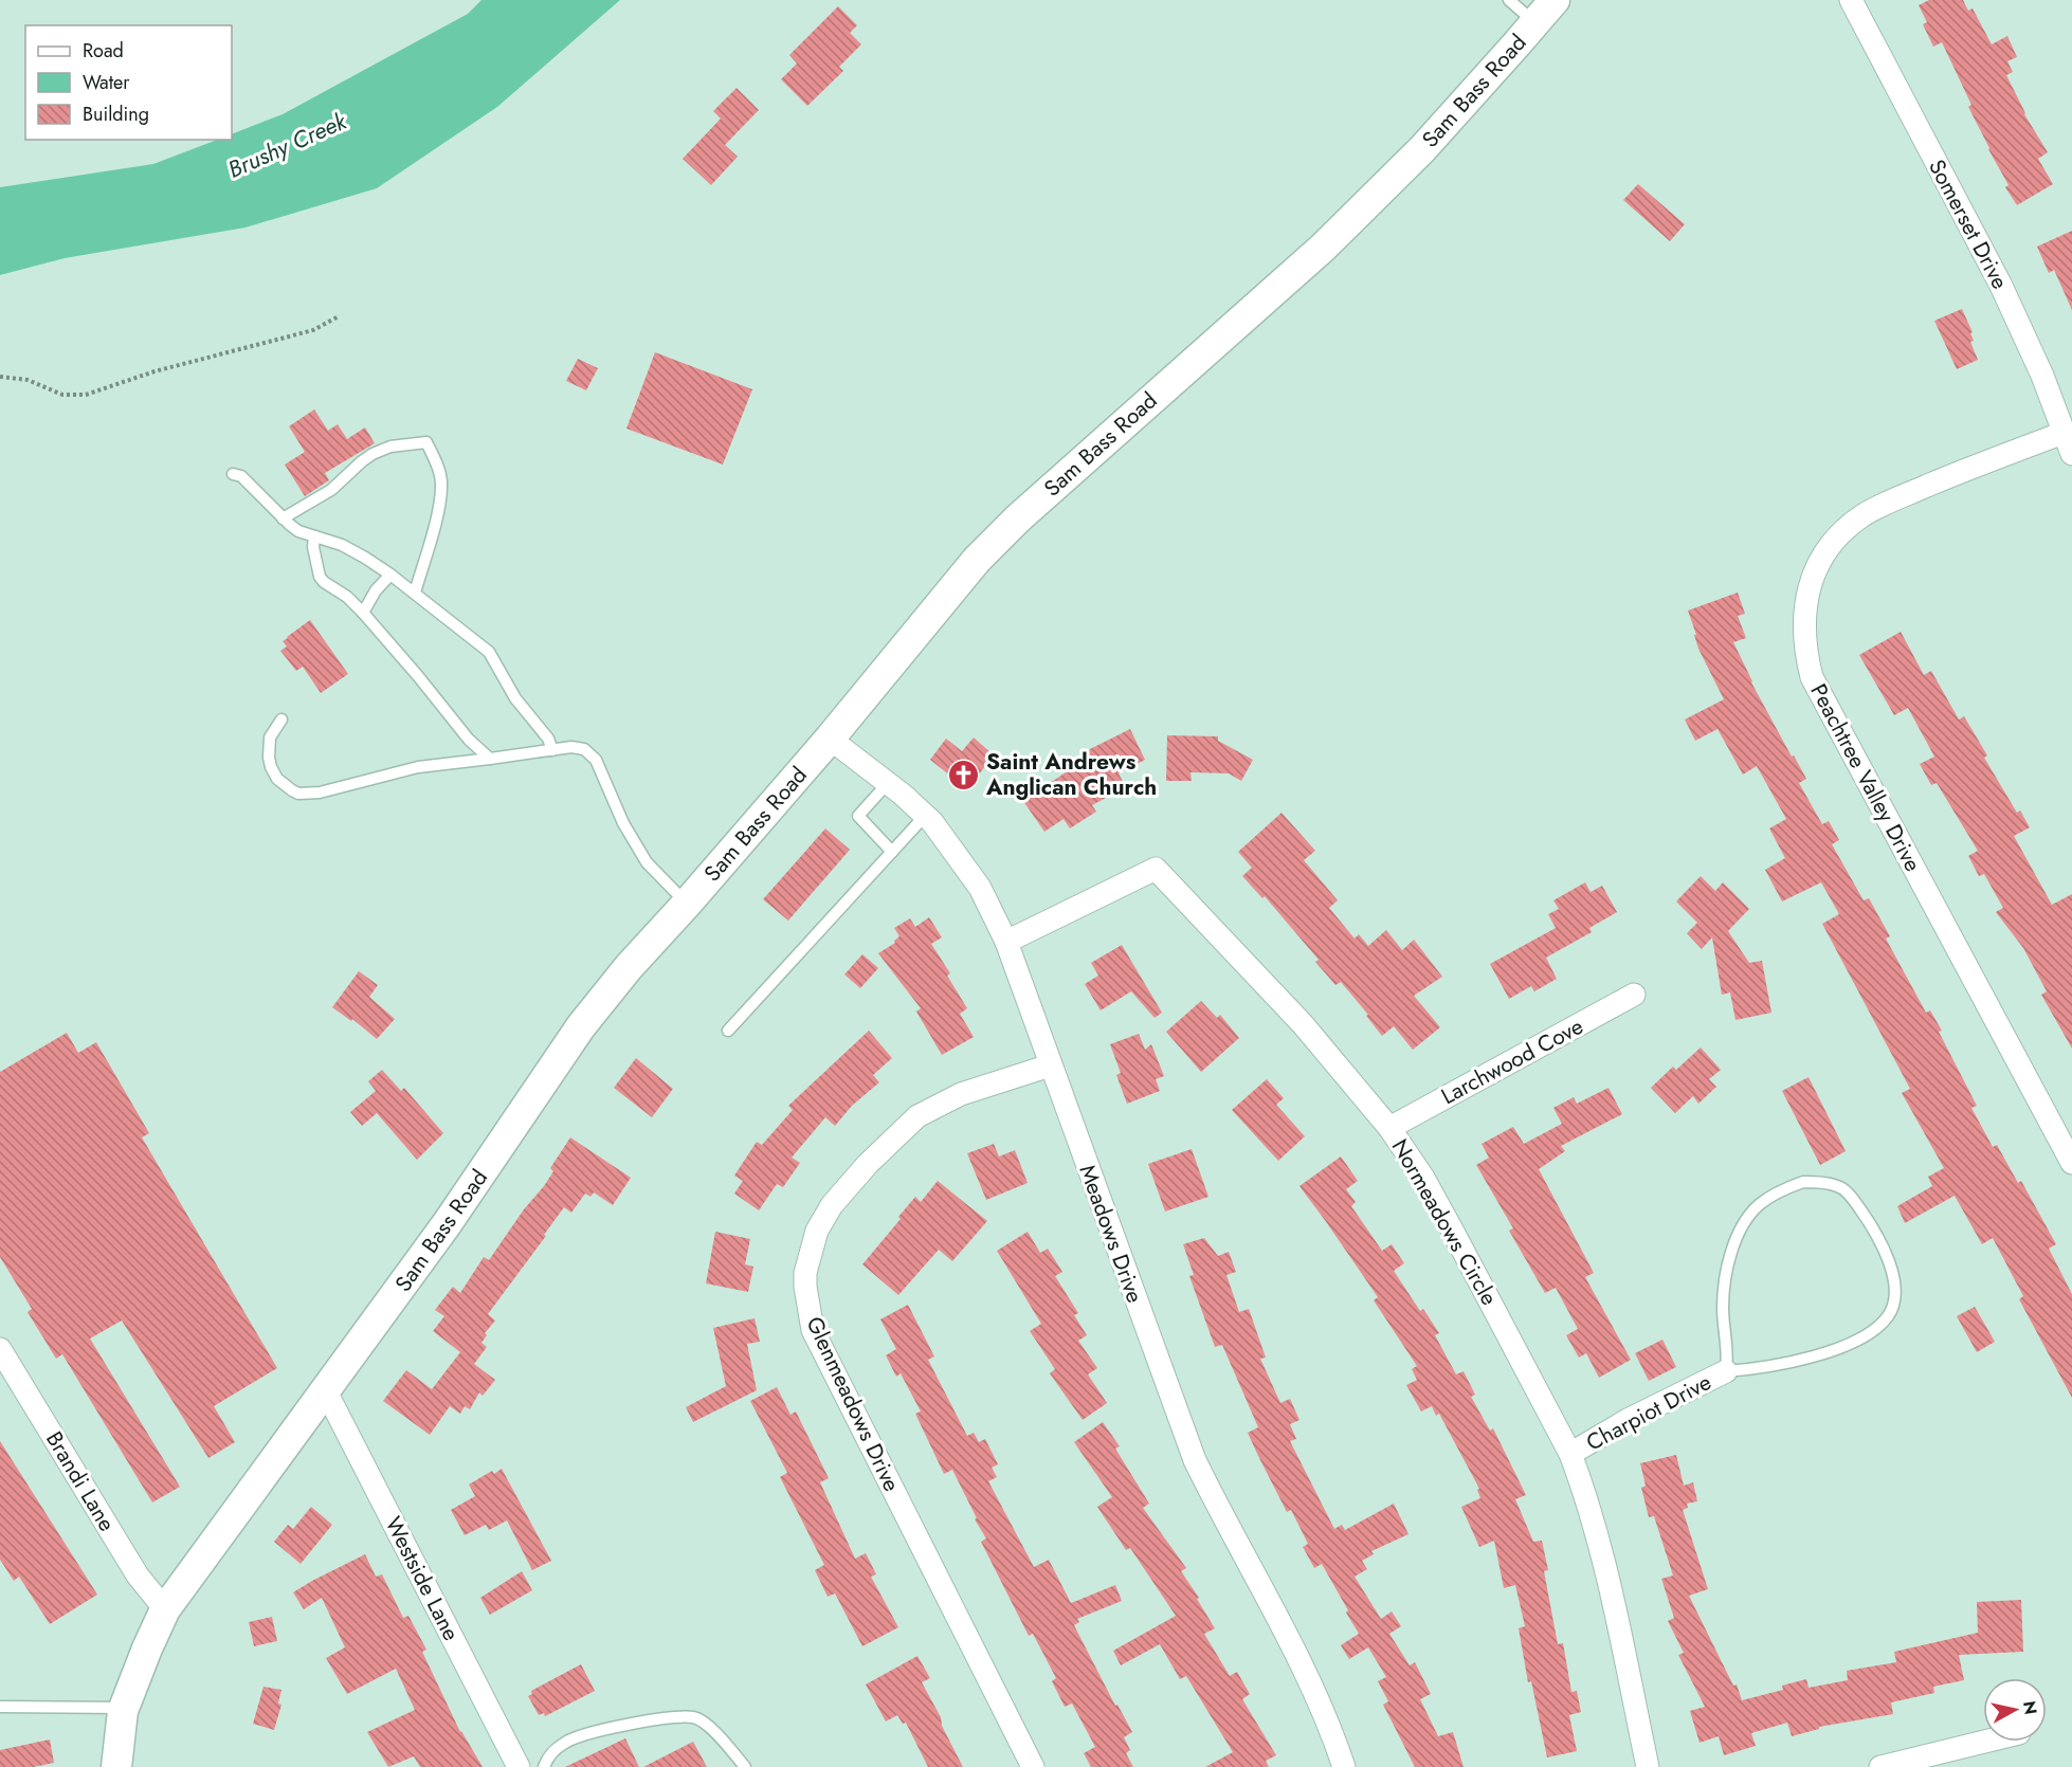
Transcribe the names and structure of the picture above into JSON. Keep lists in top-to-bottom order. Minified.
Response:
{"streets":{"main road":["Sam Bass Road"],"street":["Somerset Drive","Peachtree Valley Drive","Larchwood Cove","Normeadows Circle","Meadows Drive","Glenmeadows Drive","Charpiot Drive","Brandi Lane","Westside Lane"]},"crossings":[["Sam Bass Road","Meadows Drive"],["Sam Bass Road","Brandi Lane"],["Sam Bass Road","Westside Lane"],["Somerset Drive","Peachtree Valley Drive"],["Larchwood Cove","Normeadows Circle"],["Normeadows Circle","Meadows Drive"],["Normeadows Circle","Charpiot Drive"],["Meadows Drive","Glenmeadows Drive"]],"water":["Brushy Creek"],"places":{"church":["Saint Andrews Anglican Church"]},"legend":["Road","Water","Building"],"north":"right"}
